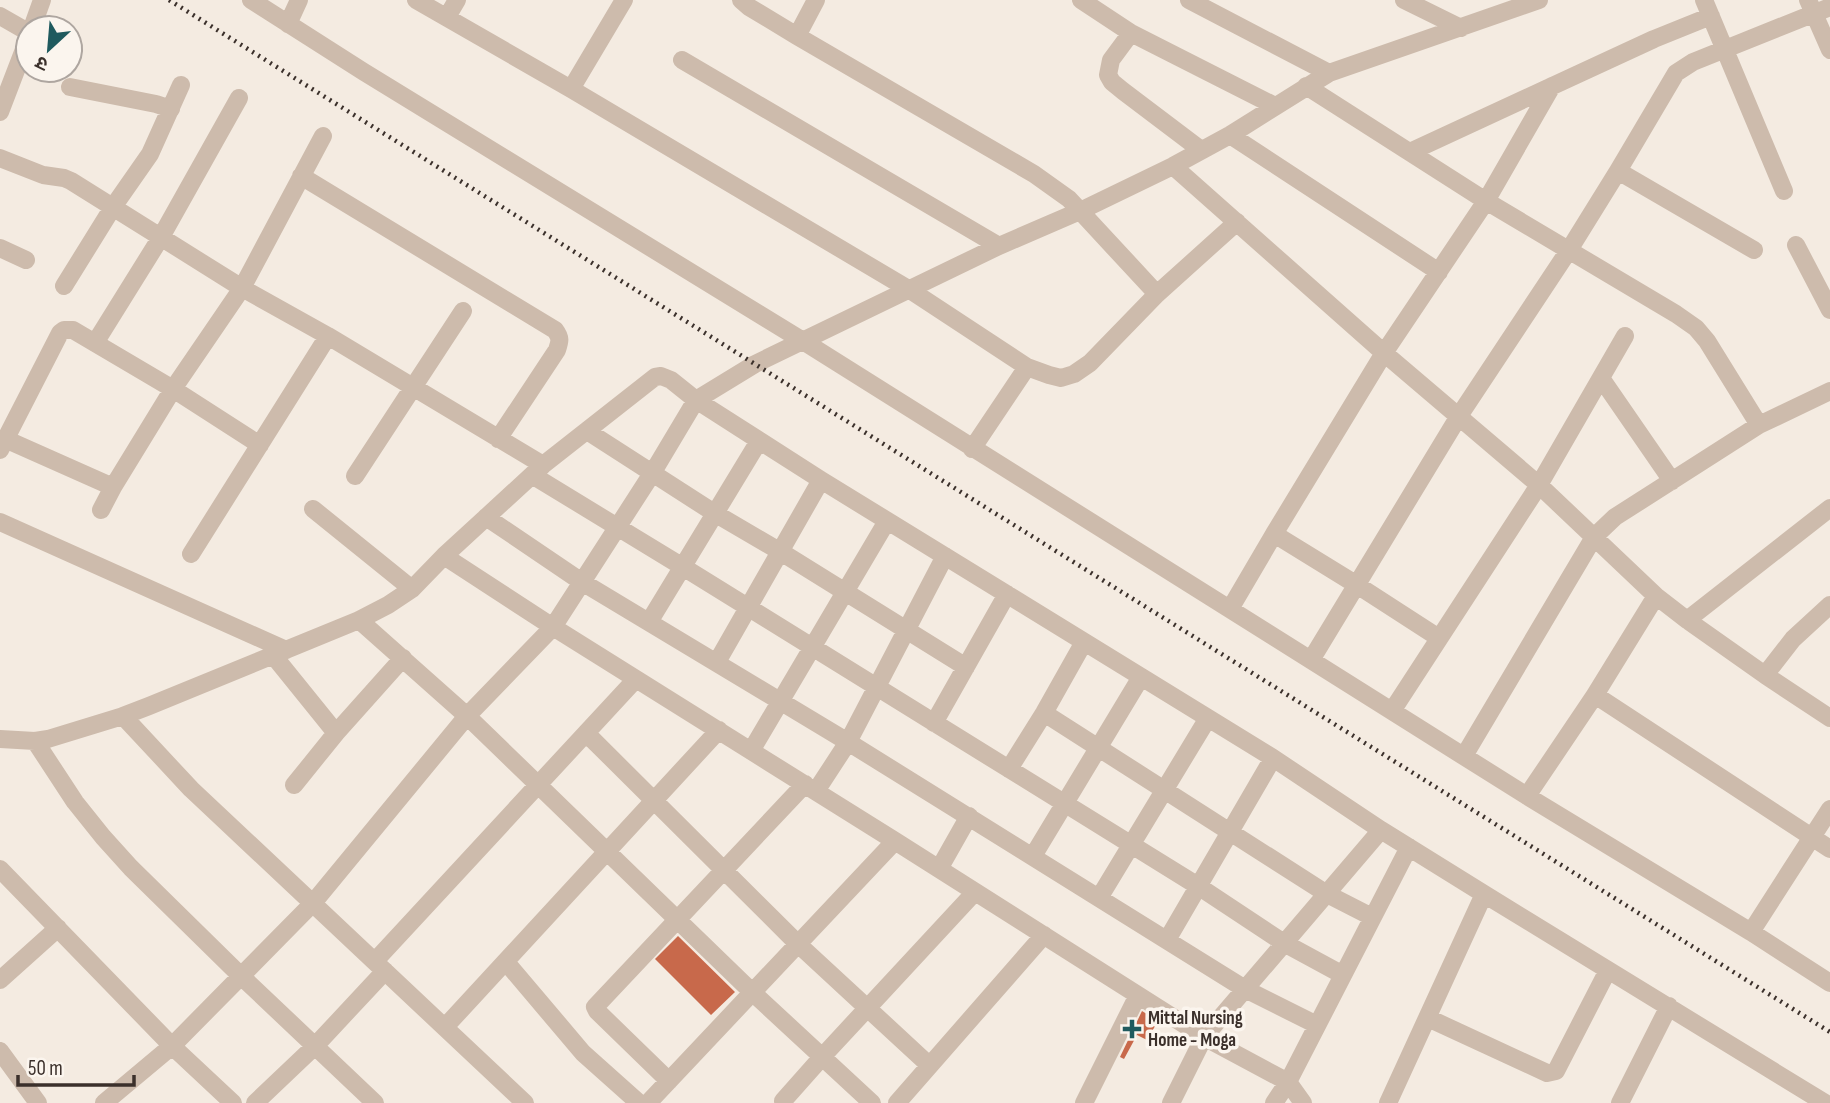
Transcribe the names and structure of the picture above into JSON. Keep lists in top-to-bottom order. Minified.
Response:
{"places":{"health":["Mittal Nursing Home - Moga"]},"scale_bar":"50 m","north":"bottom left"}
